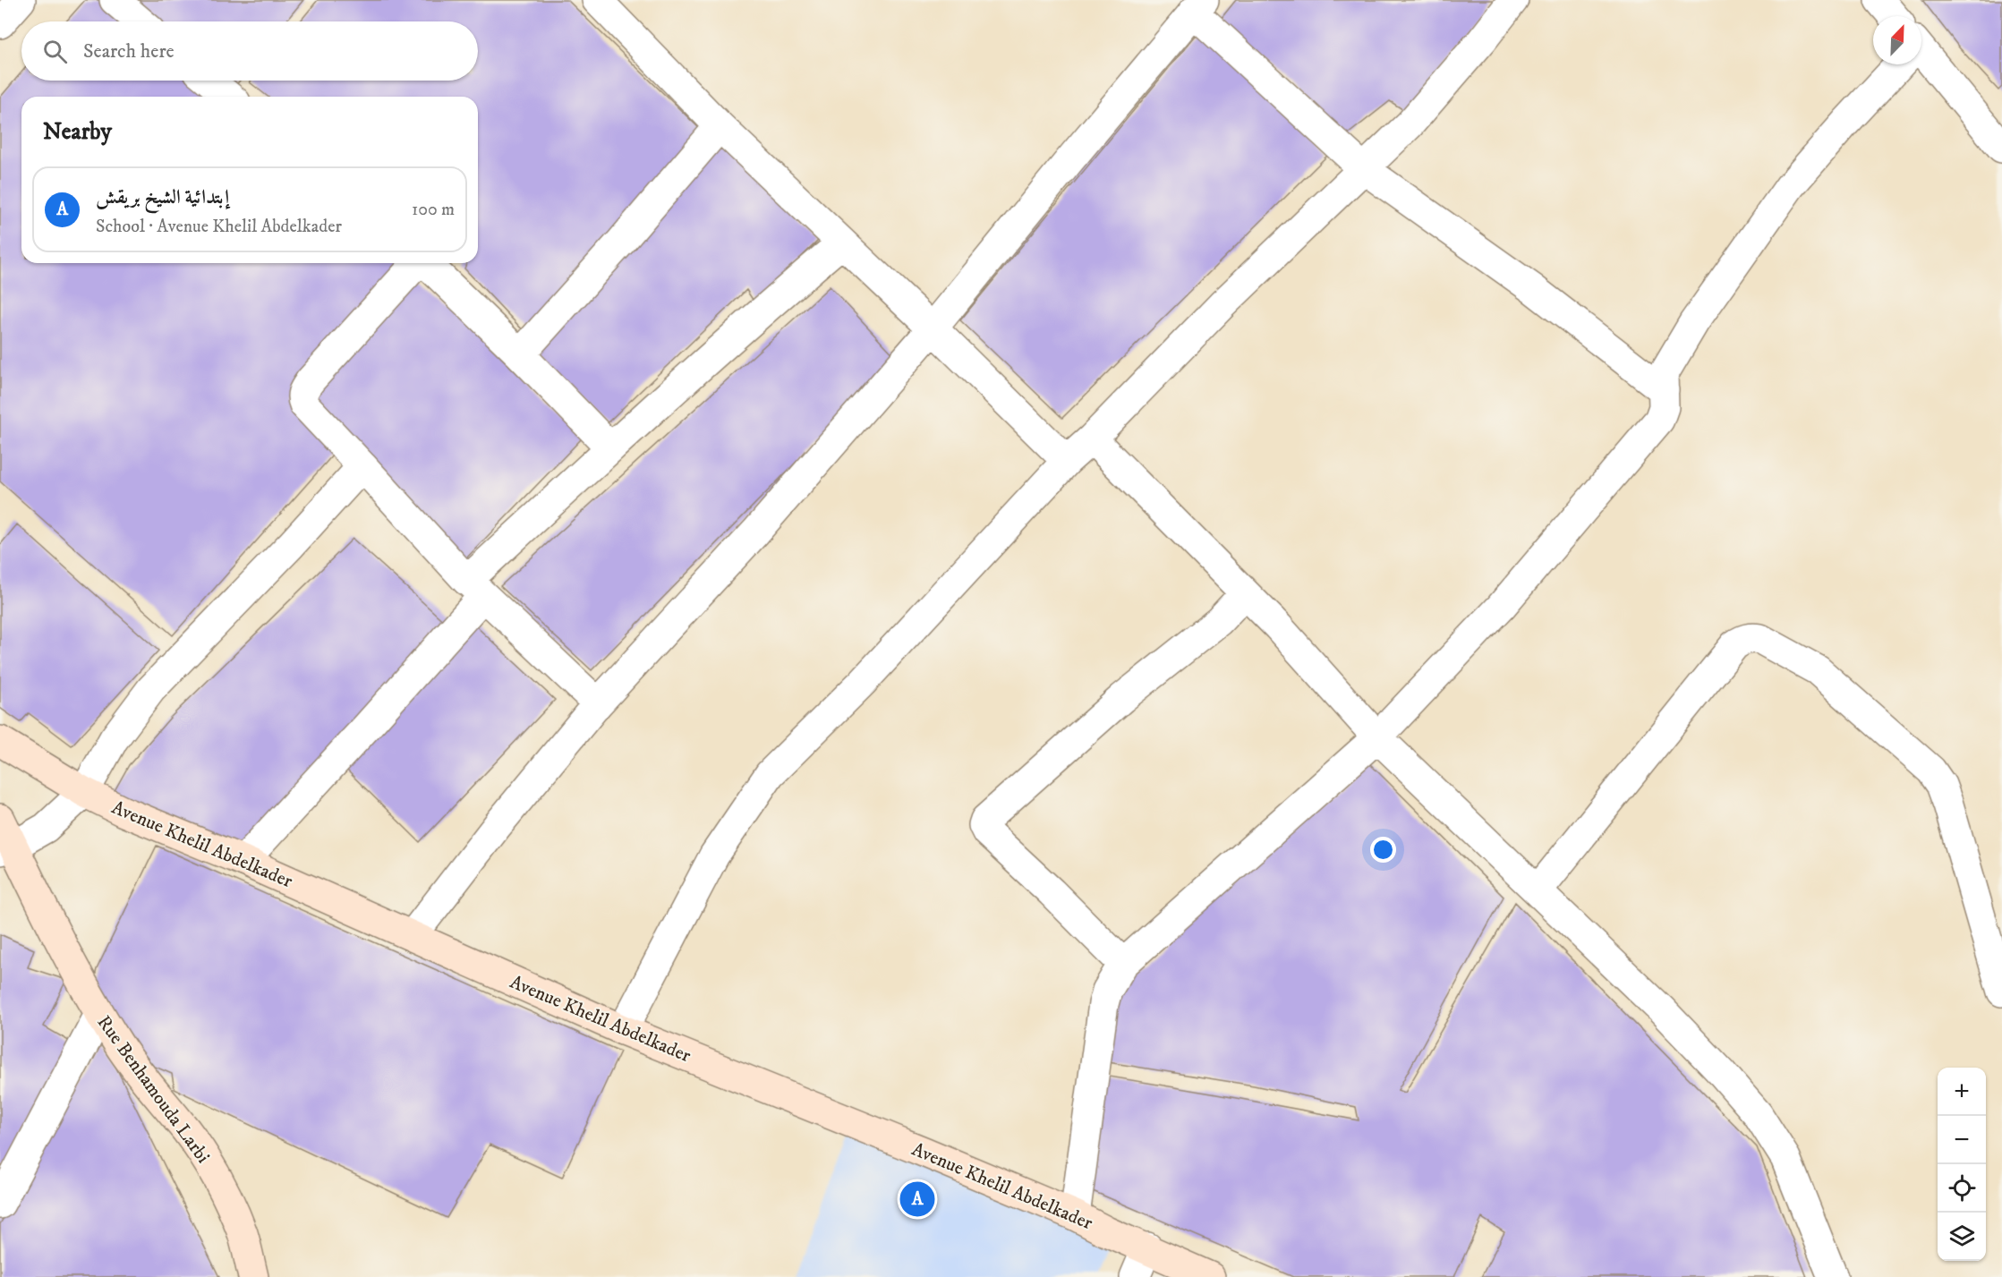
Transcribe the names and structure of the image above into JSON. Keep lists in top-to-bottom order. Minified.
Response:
{"streets":{"street":["Avenue Khelil Abdelkader","Rue Benhamouda Larbi"]},"north":"top right","page":{"search":"Search here","heading":"Nearby","list":[{"mark":"A","name":"إبتدائية الشيخ بريقش","note":"School · Avenue Khelil Abdelkader","value":"100 m"}],"map_buttons":["+","−"],"pins":"A"}}
